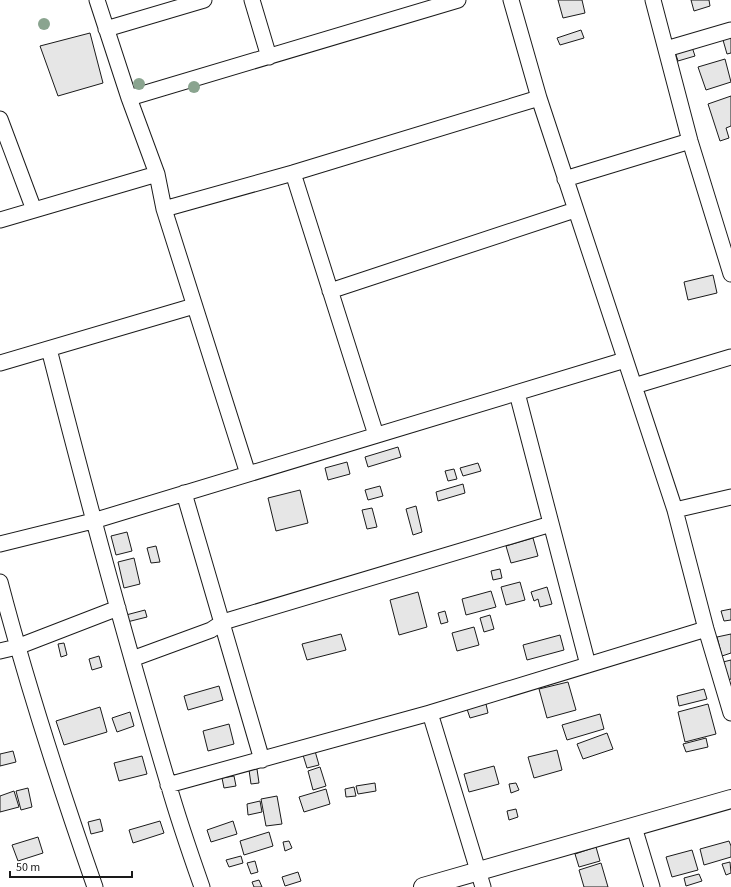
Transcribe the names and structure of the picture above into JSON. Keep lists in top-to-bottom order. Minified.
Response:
{"scale_bar":"50 m"}
